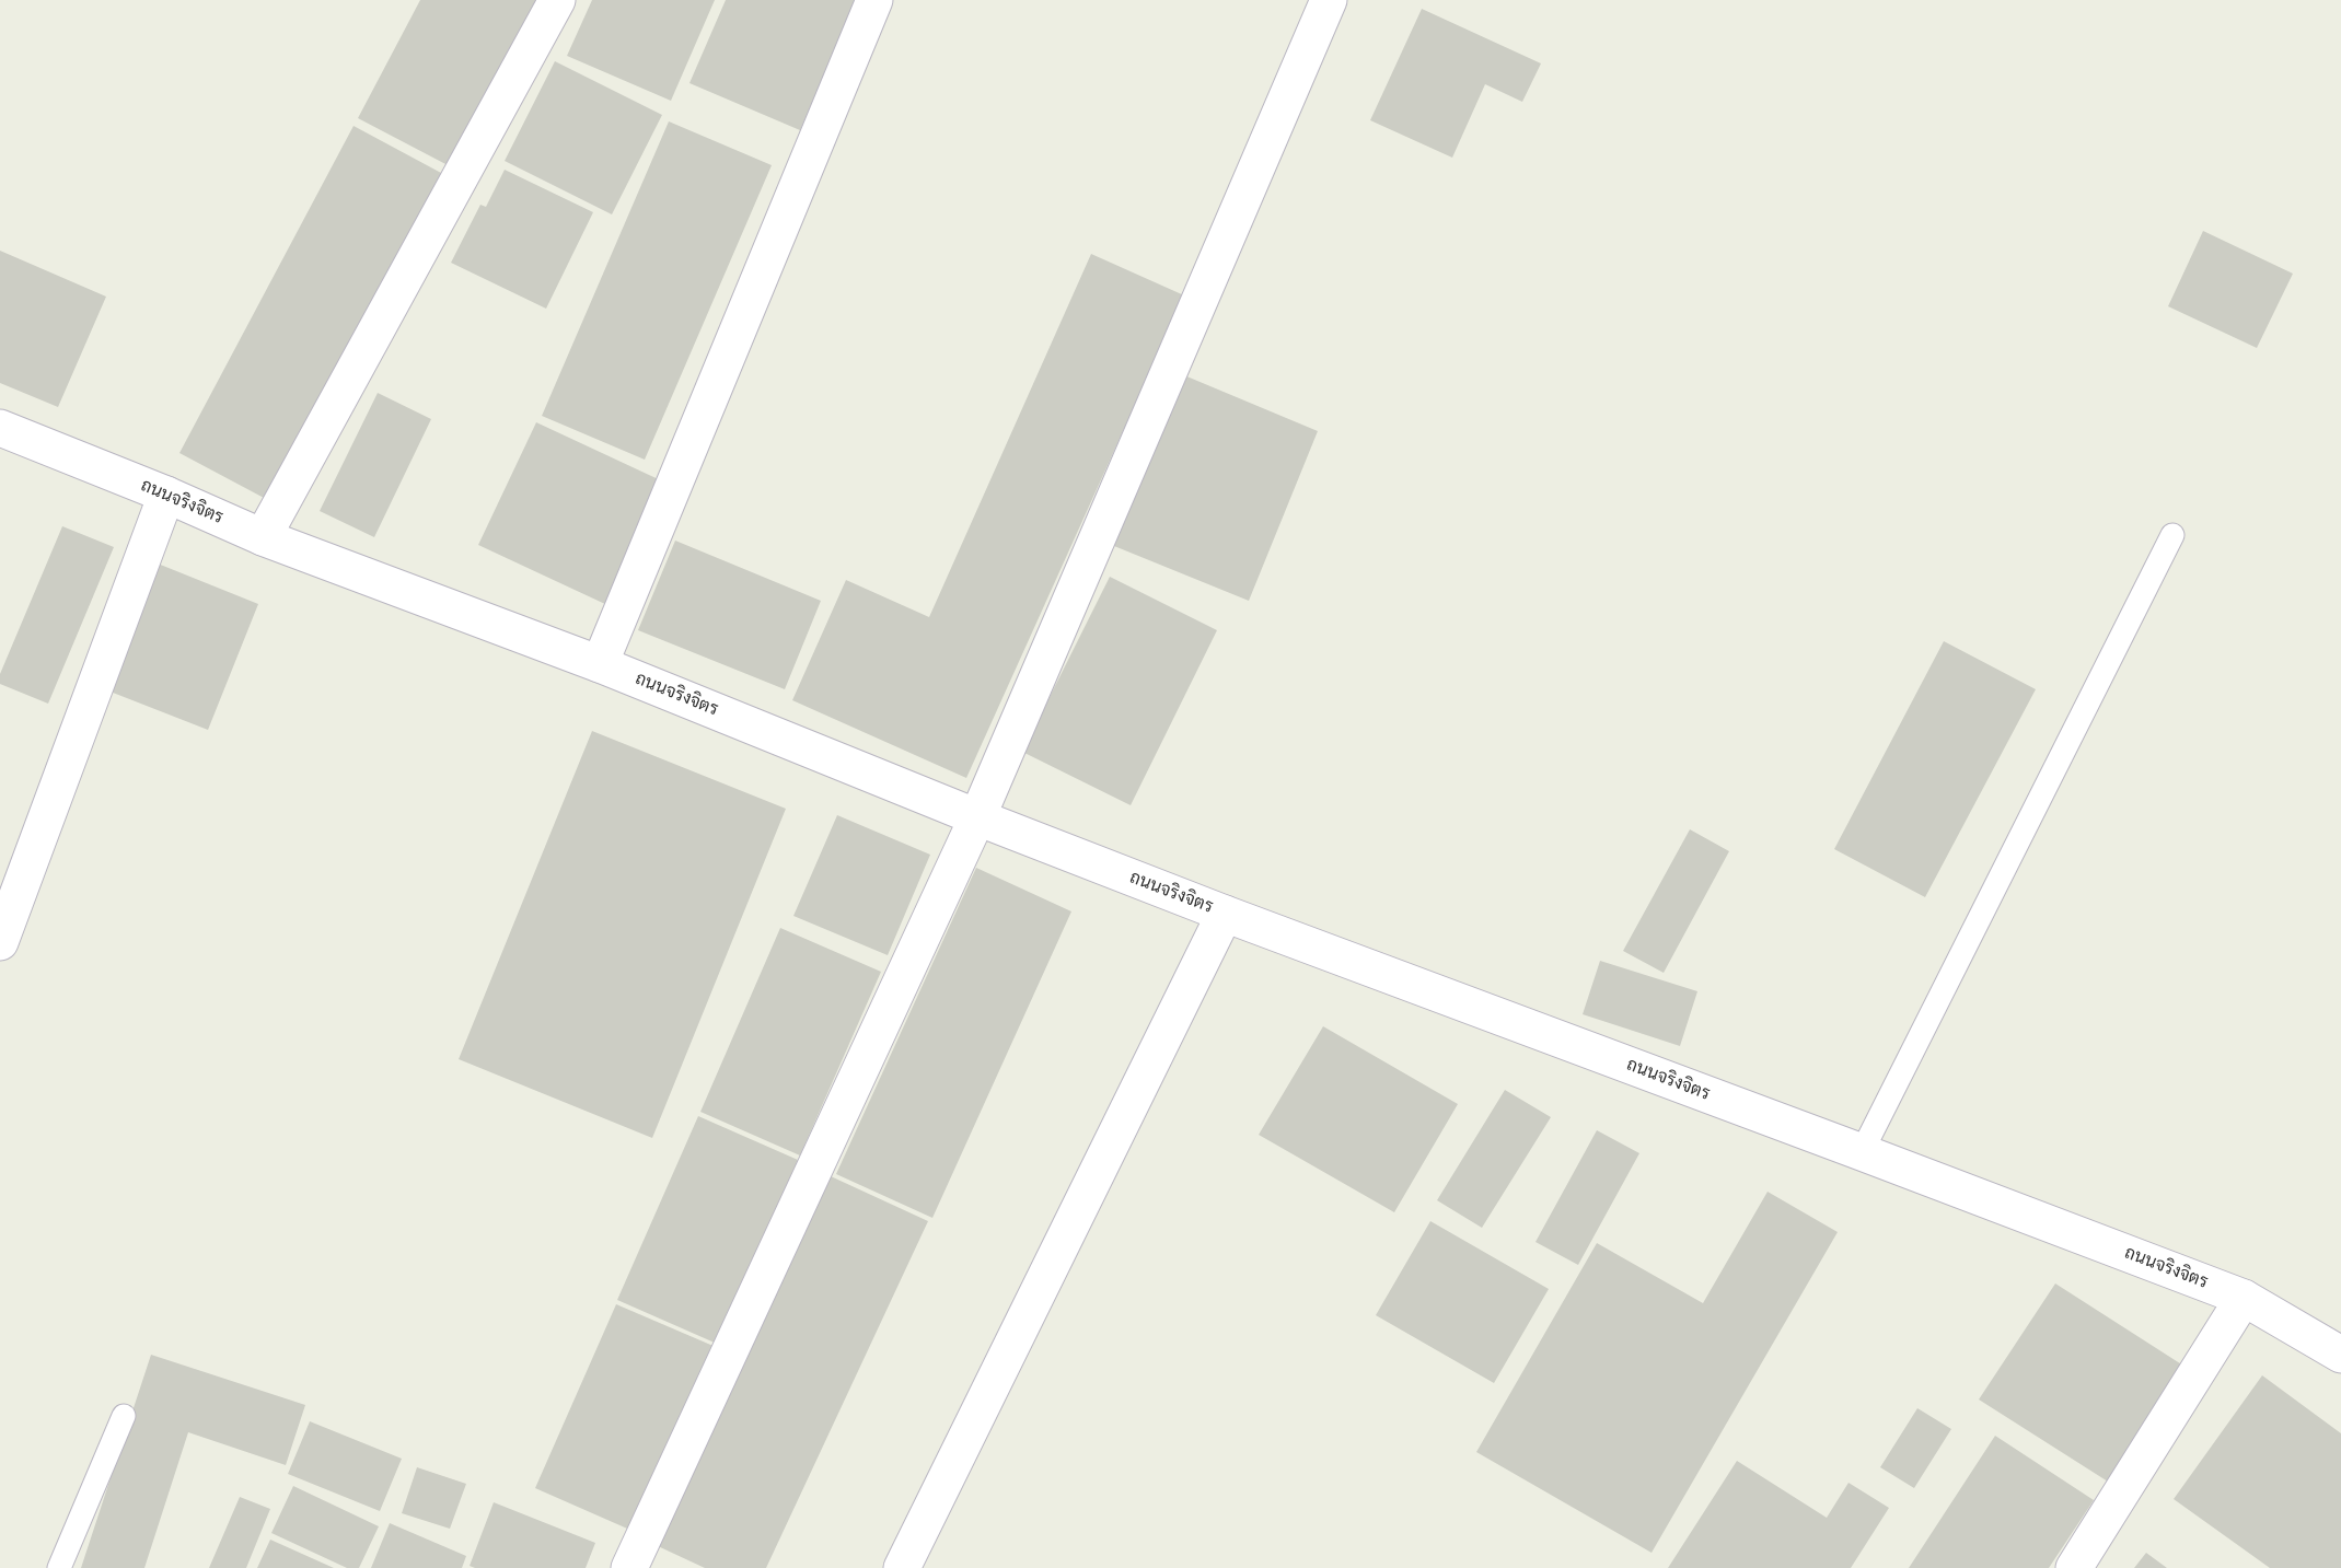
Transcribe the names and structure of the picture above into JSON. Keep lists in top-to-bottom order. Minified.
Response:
{"streets":{"street":["ถนนจริงจิตร"]}}
